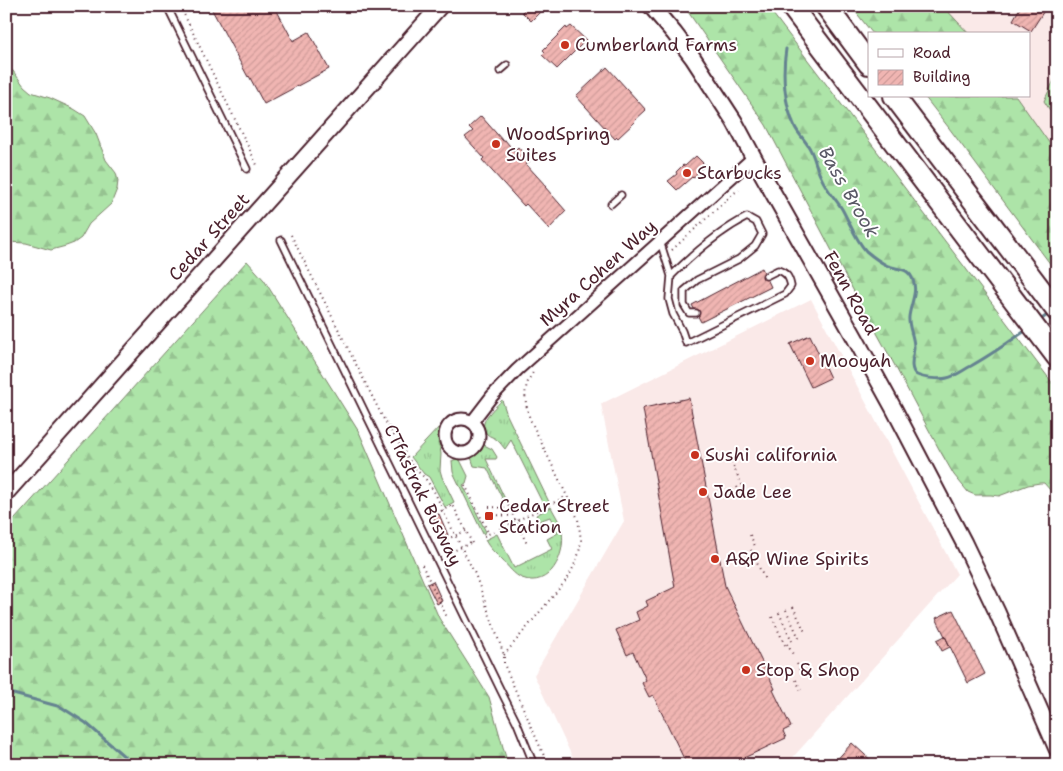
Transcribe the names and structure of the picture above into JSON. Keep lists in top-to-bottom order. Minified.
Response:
{"streets":{"main road":["Cedar Street","Fenn Road"],"street":["Myra Cohen Way"],"lane":["CTfastrak Busway"]},"crossings":[["Myra Cohen Way","Fenn Road"]],"water":["Bass Brook"],"places":{"other":["Cumberland Farms","WoodSpring Suites","Starbucks","Mooyah","Sushi california","Jade Lee","A&P Wine Spirits","Stop & Shop"],"transit":["Cedar Street Station"]},"legend":["Road","Building"]}
